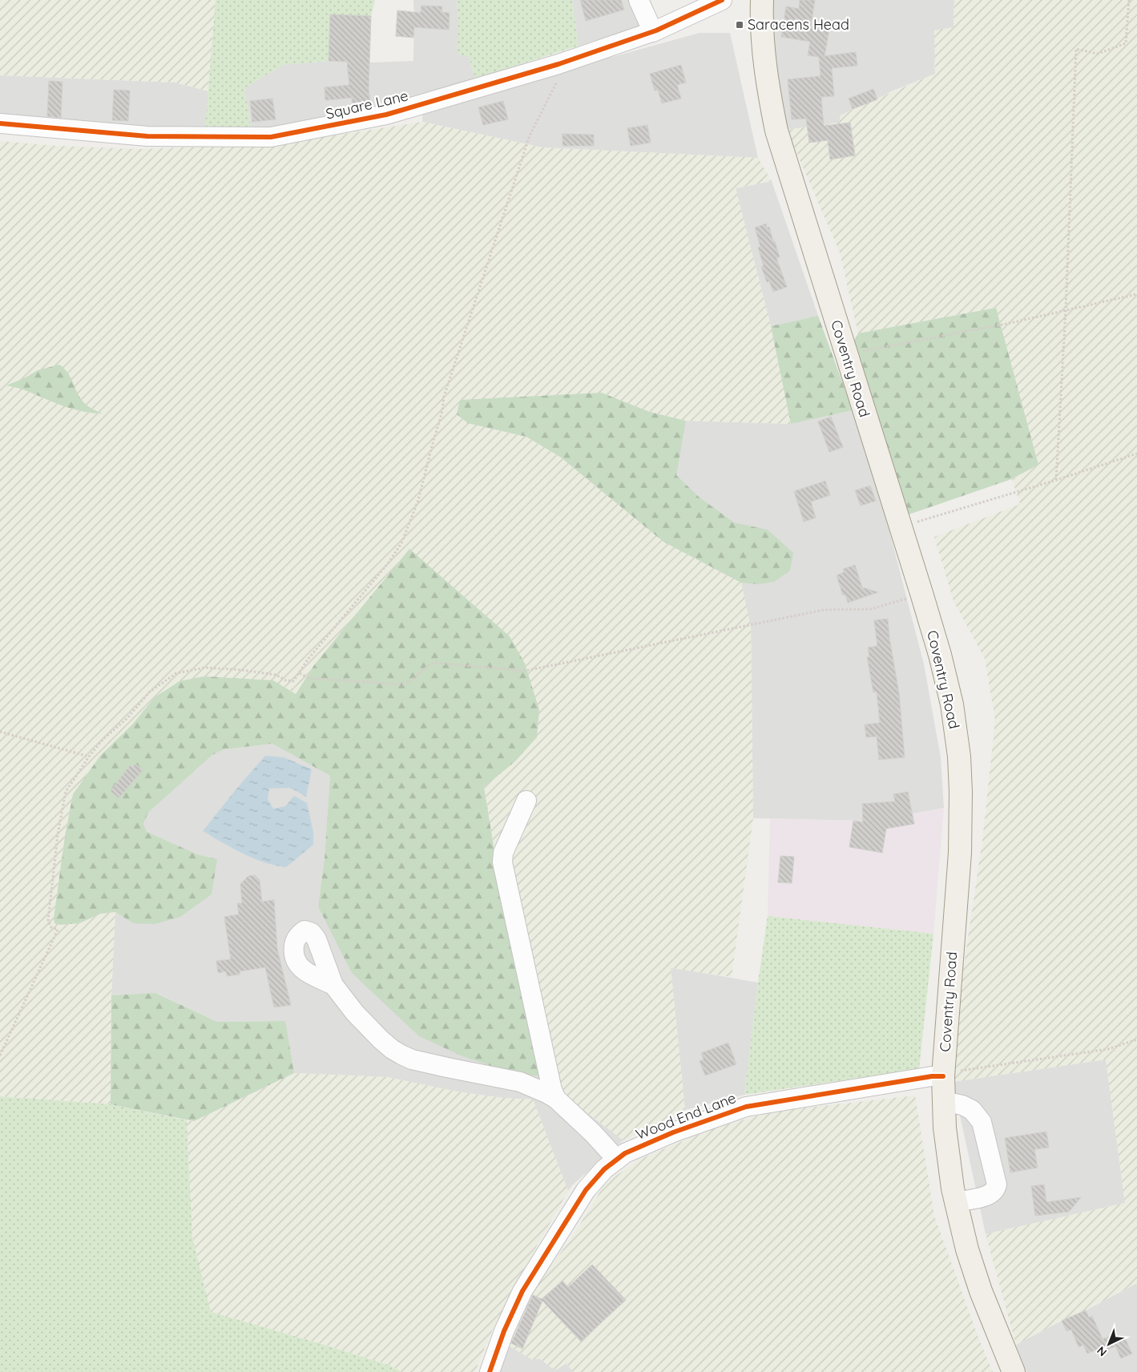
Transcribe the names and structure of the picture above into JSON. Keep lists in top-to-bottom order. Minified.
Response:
{"streets":{"main road":["Coventry Road"],"street":["Square Lane","Wood End Lane"]},"crossings":[["Coventry Road","Wood End Lane"]],"places":{"transit":["Saracens Head"]},"north":"bottom left"}
